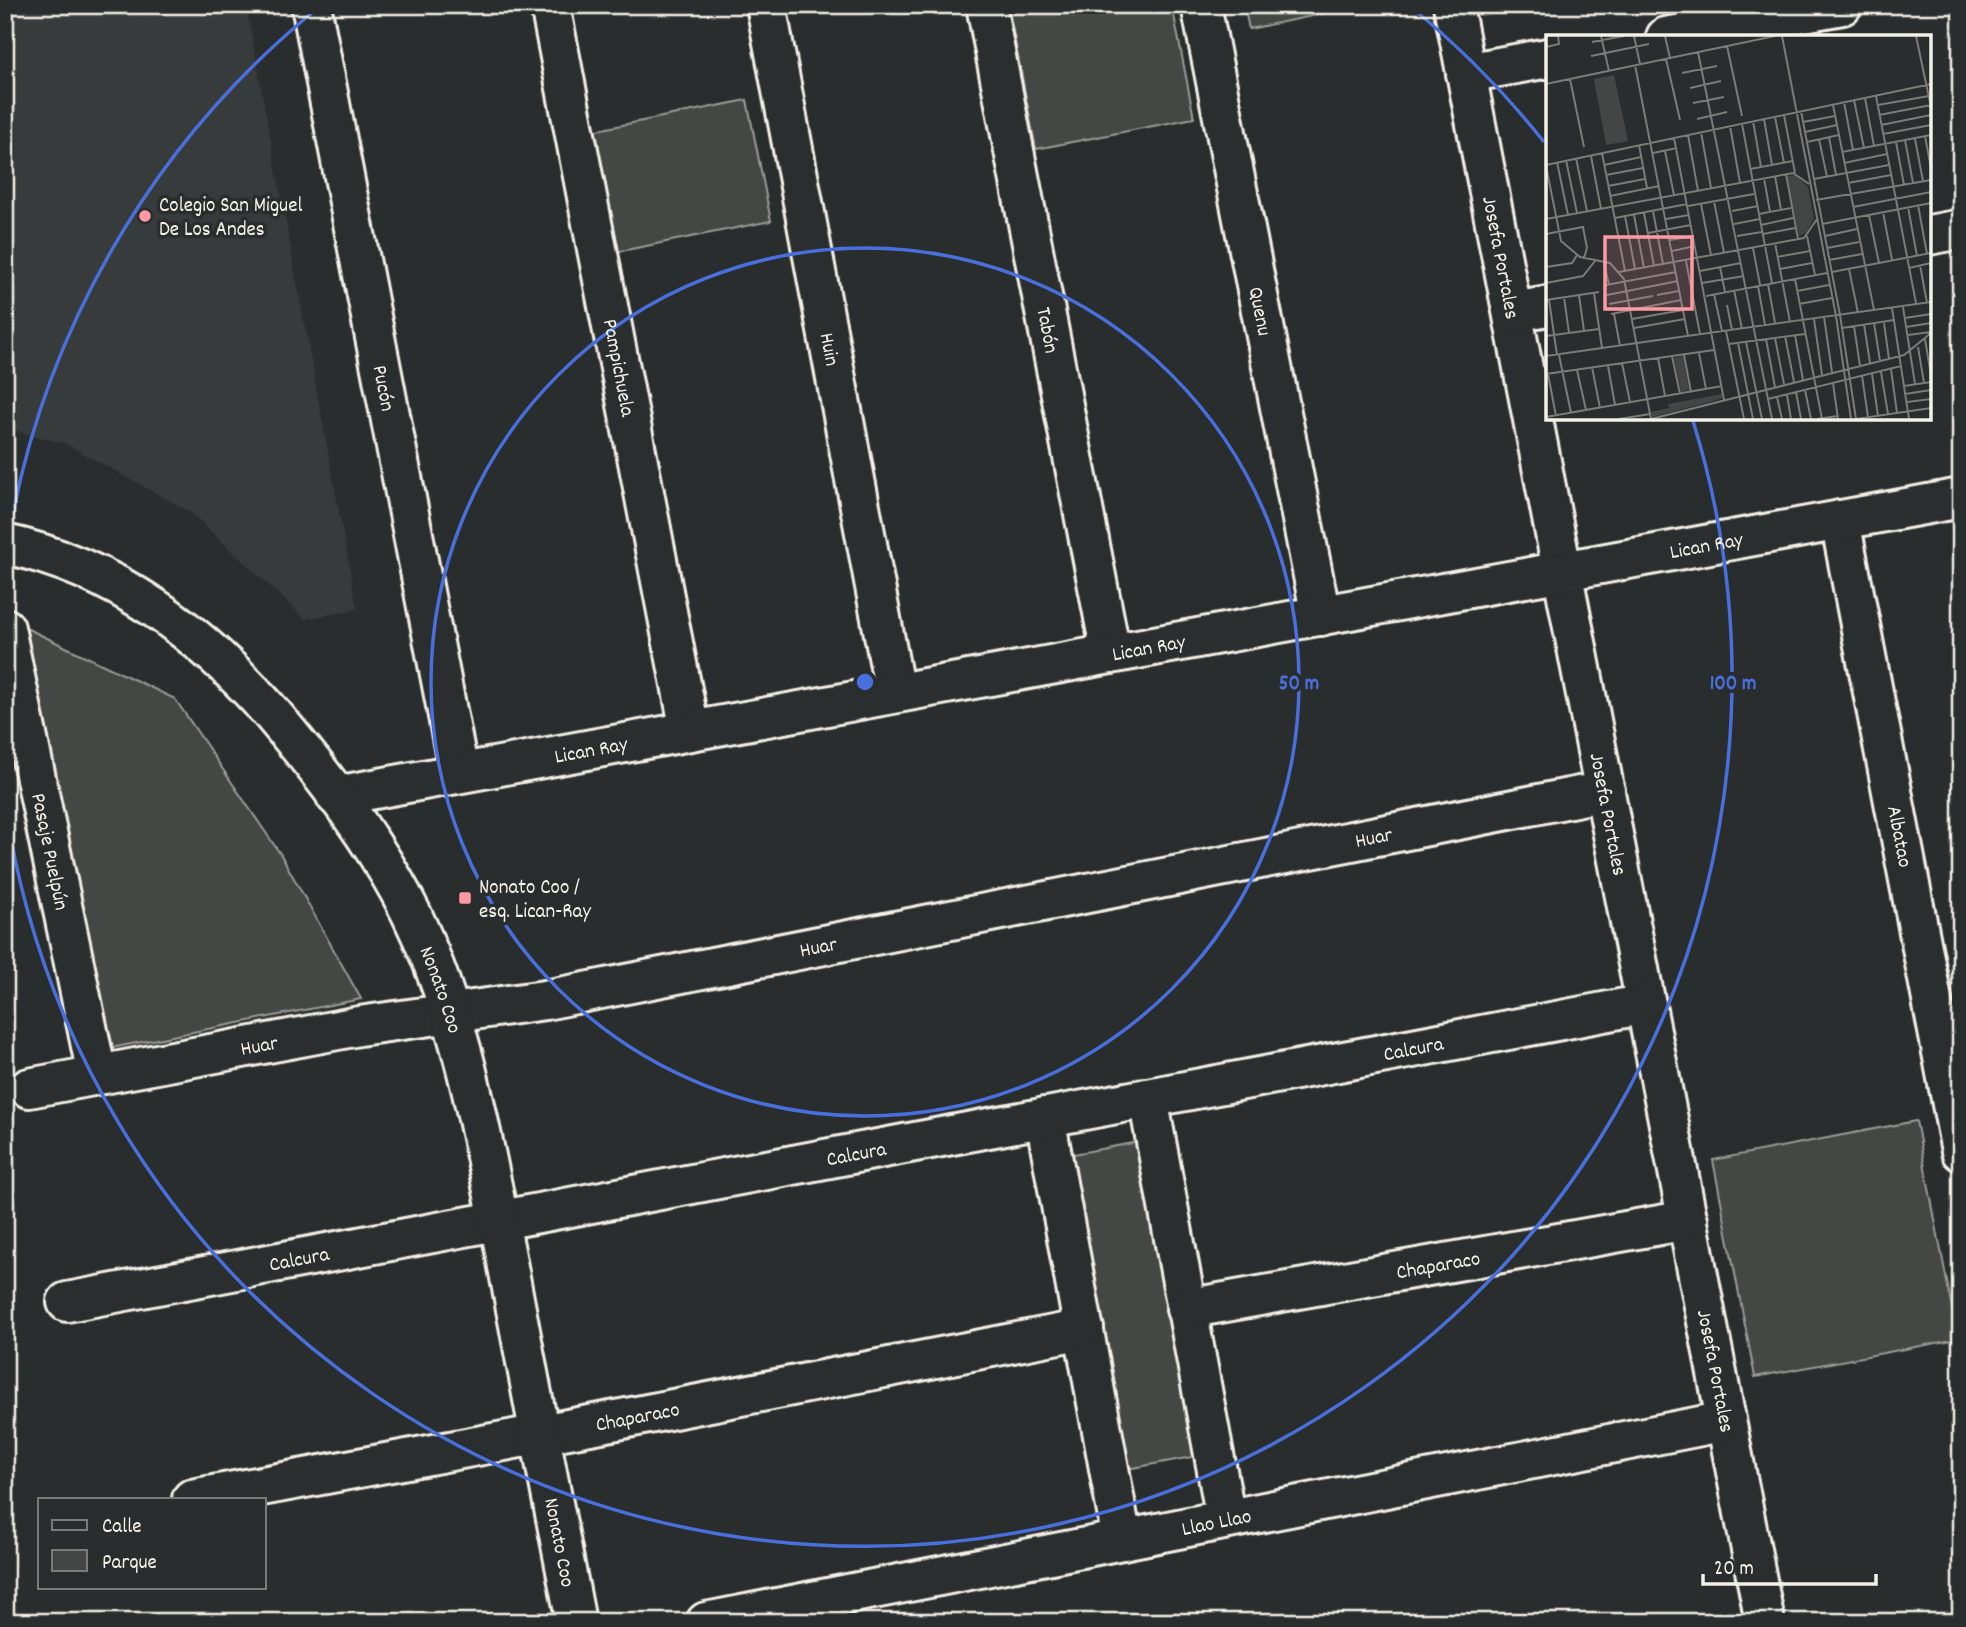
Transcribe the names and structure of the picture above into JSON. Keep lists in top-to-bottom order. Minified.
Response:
{"streets":{"street":["Josefa Portales","Quenu","Tabón","Huin","Pampichuela","Pucón","Lican Ray","Huar","Albatao","Pasaje Puelpún","Nonato Coo","Calcura","Chaparaco","Llao Llao"]},"crossings":[["Josefa Portales","Lican Ray"],["Josefa Portales","Huar"],["Josefa Portales","Calcura"],["Josefa Portales","Chaparaco"],["Josefa Portales","Llao Llao"],["Quenu","Lican Ray"],["Tabón","Lican Ray"],["Huin","Lican Ray"],["Pampichuela","Lican Ray"],["Pucón","Lican Ray"],["Lican Ray","Albatao"],["Lican Ray","Nonato Coo"],["Huar","Pasaje Puelpún"],["Huar","Nonato Coo"],["Nonato Coo","Calcura"],["Nonato Coo","Chaparaco"]],"places":{"other":["Colegio San Miguel De Los Andes"],"transit":["Nonato Coo / esq. Lican-Ray"]},"legend":["Calle","Parque"],"scale_bar":"20 m","rings":["50 m","100 m"]}
